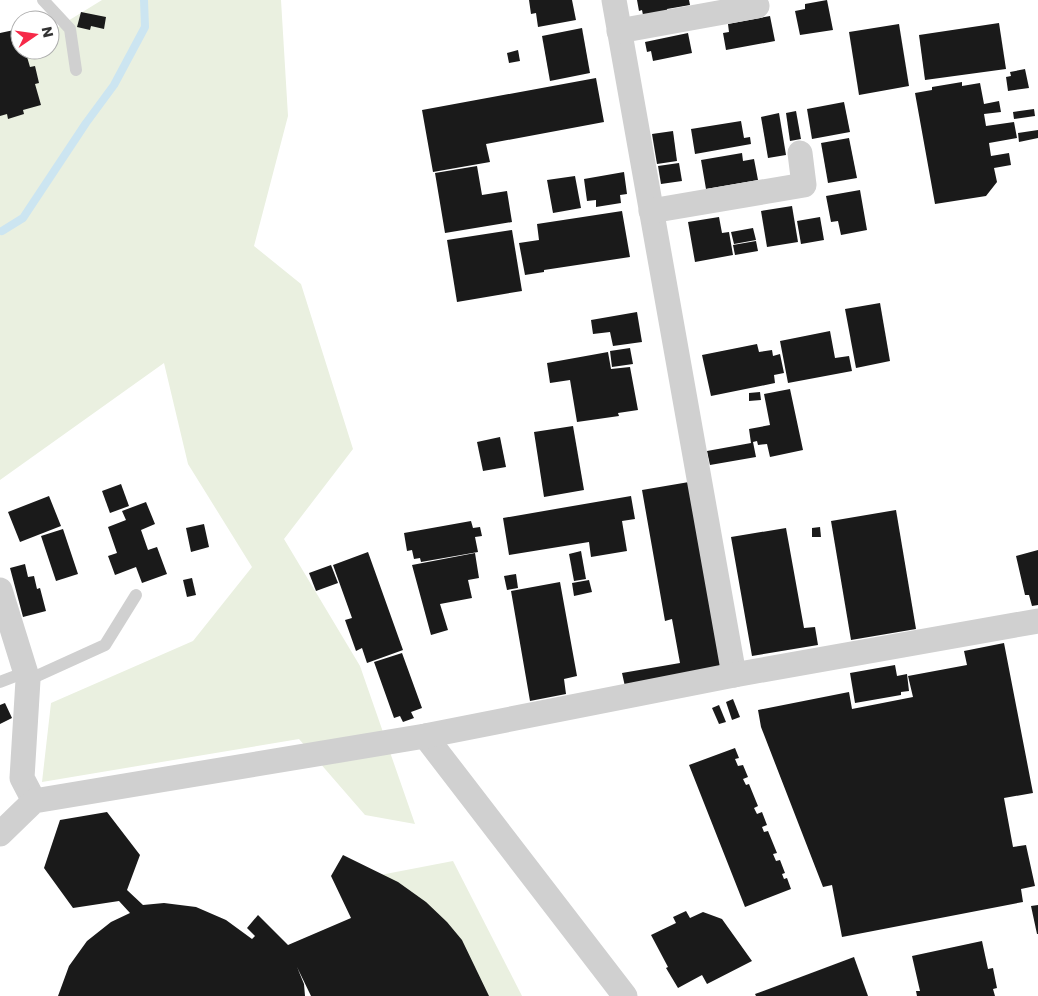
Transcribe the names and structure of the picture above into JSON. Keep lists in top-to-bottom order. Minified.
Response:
{"north":"right"}
